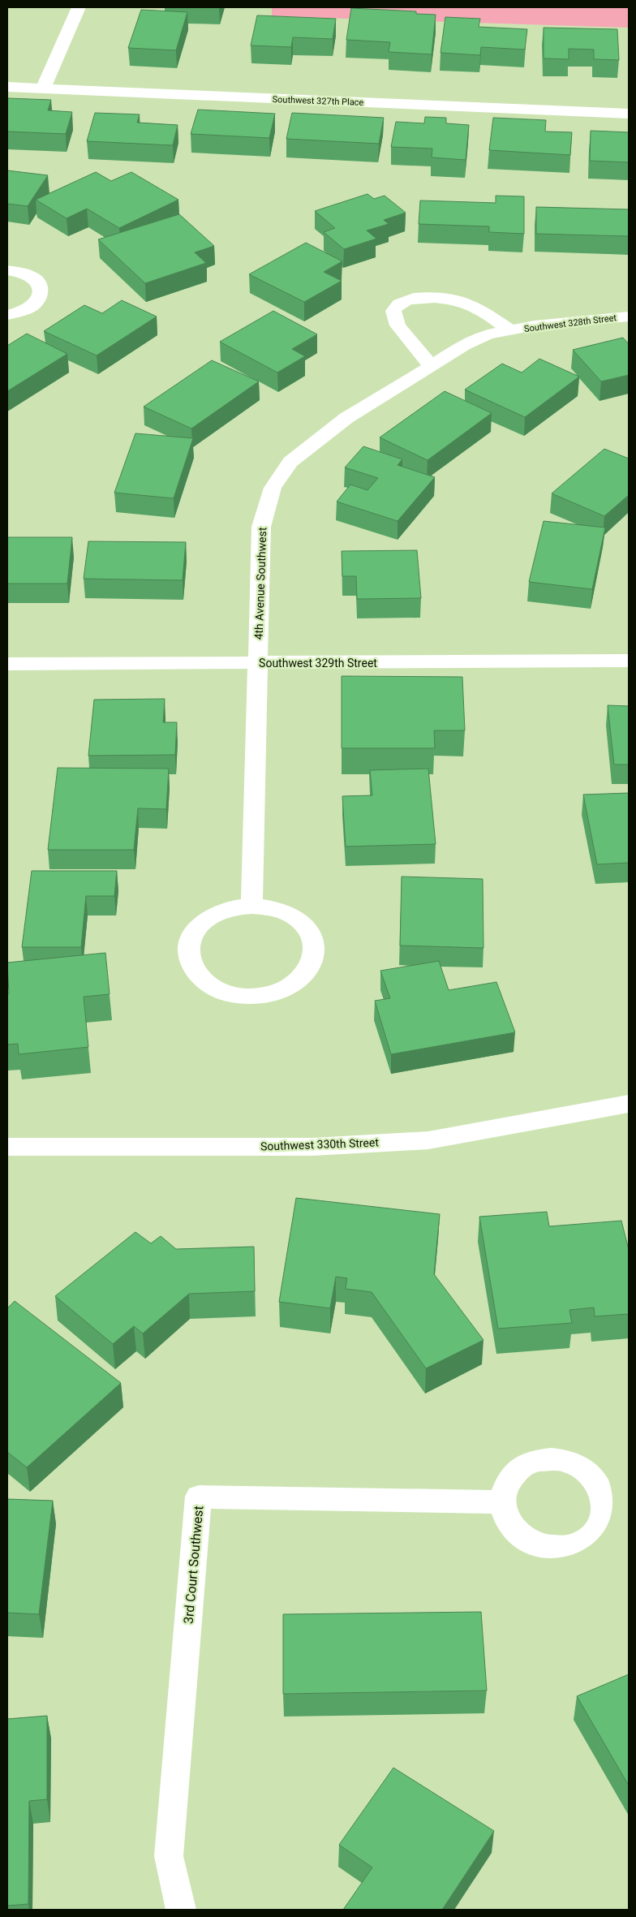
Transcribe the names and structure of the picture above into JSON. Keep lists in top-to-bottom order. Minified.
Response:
{"streets":{"street":["Southwest 327th Place","Southwest 328th Street","4th Avenue Southwest","Southwest 329th Street","Southwest 330th Street","3rd Court Southwest"]},"crossings":[["Southwest 328th Street","4th Avenue Southwest"],["4th Avenue Southwest","Southwest 329th Street"]]}
